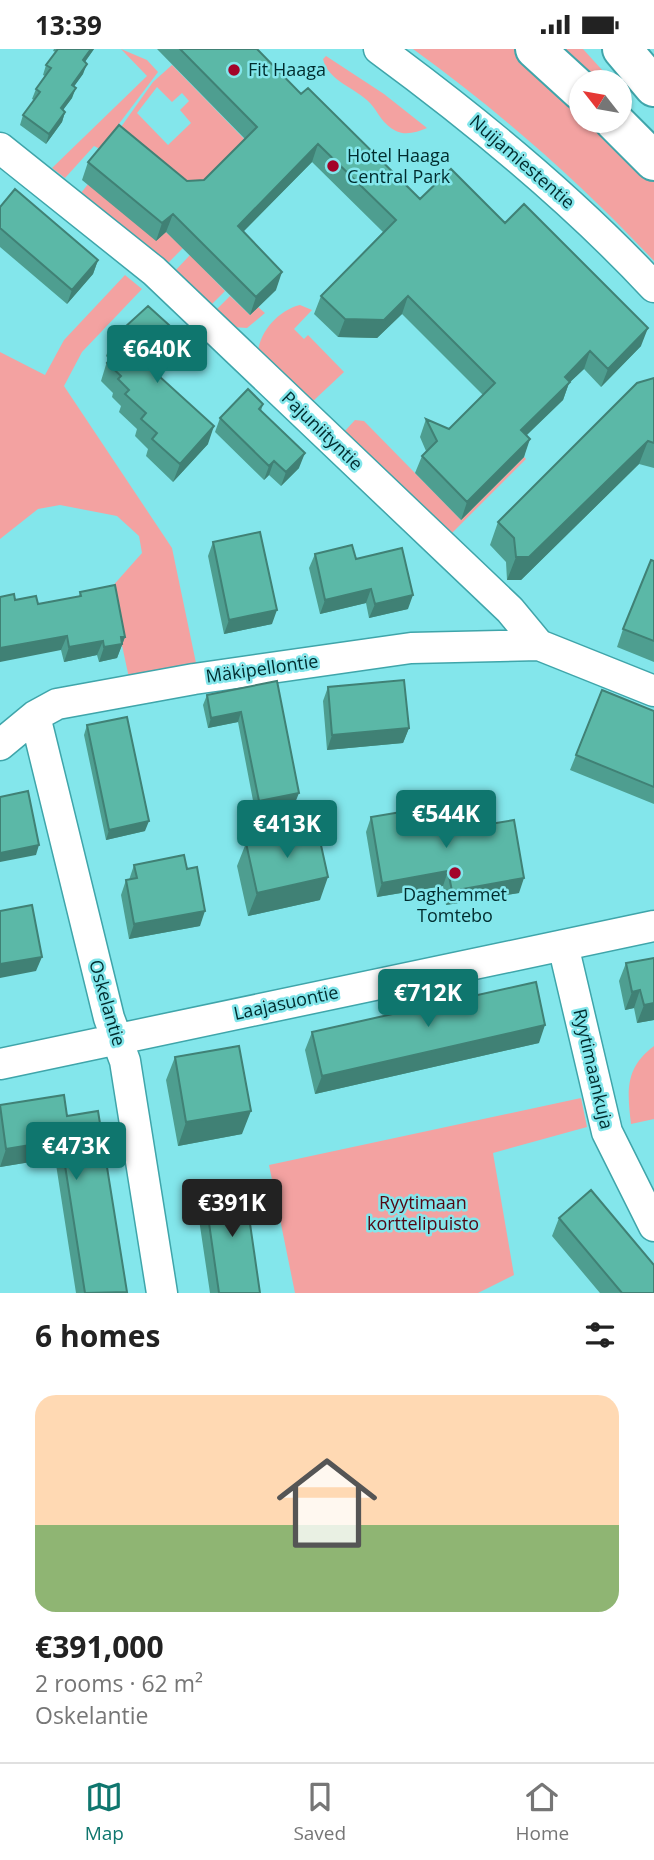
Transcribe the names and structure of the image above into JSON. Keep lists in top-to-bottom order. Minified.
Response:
{"streets":{"street":["Nuijamiestentie","Pajuniityntie","Mäkipellontie","Oskelantie","Laajasuontie","Ryytimaankuja"]},"crossings":[["Pajuniityntie","Mäkipellontie"],["Mäkipellontie","Oskelantie"],["Oskelantie","Laajasuontie"],["Laajasuontie","Ryytimaankuja"]],"parks":["Ryytimaan korttelipuisto"],"places":["Fit Haaga","Hotel Haaga Central Park","Daghemmet Tomtebo"],"north":"top left","page":{"status":"13:39","price":["€640K","€544K","€413K","€712K","€473K","€391K"],"heading":"6 homes","list":[{"name":"€391,000","note":"2 rooms · 62 m² · Oskelantie"}],"tabs":["Map","Saved","Home"]}}
